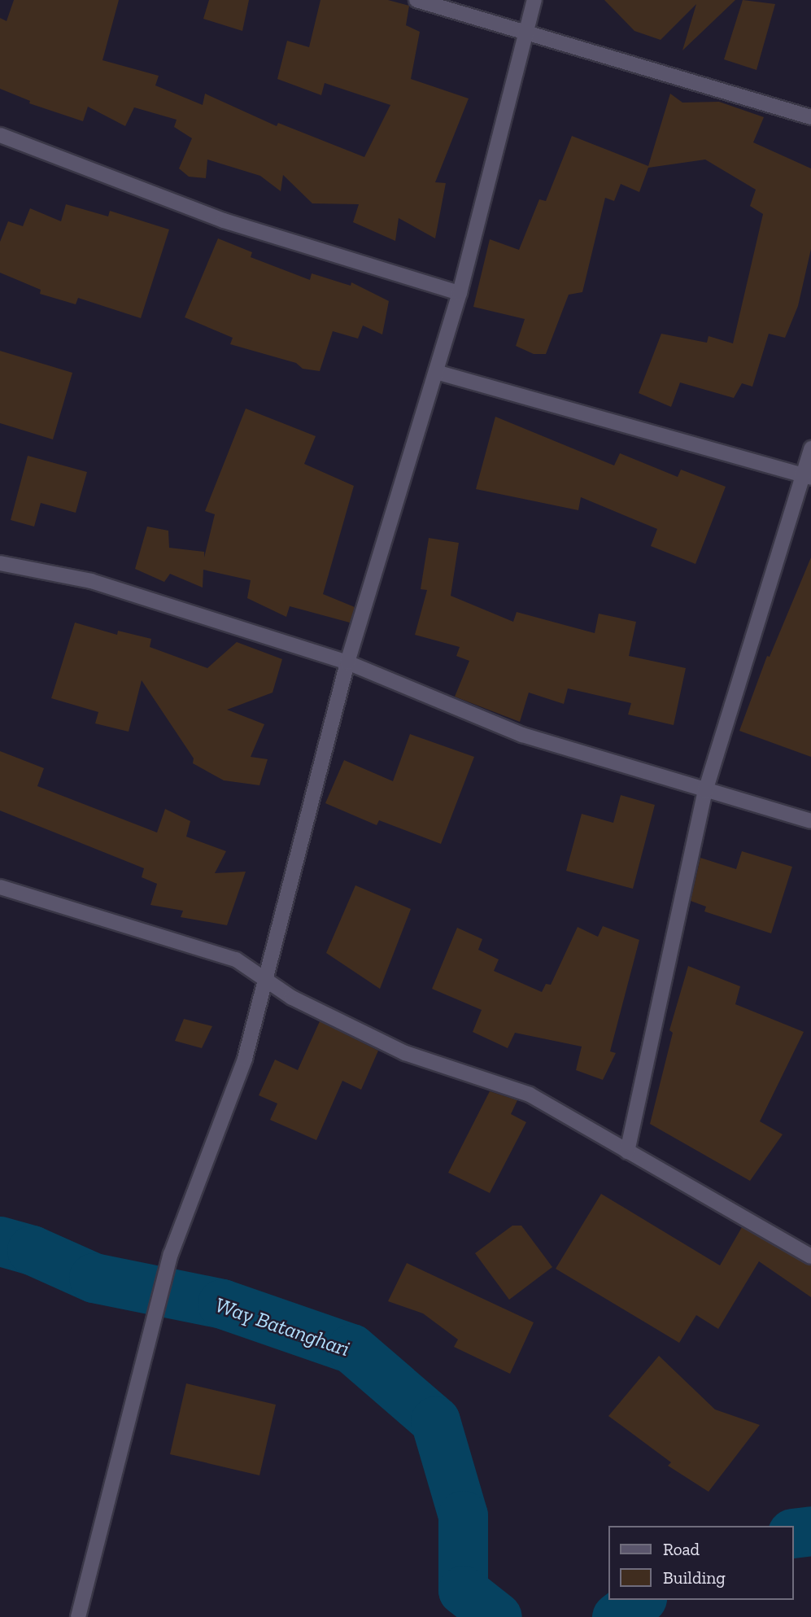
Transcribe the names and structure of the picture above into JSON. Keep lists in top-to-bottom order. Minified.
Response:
{"water":["Way Batanghari"],"legend":["Road","Building"]}
